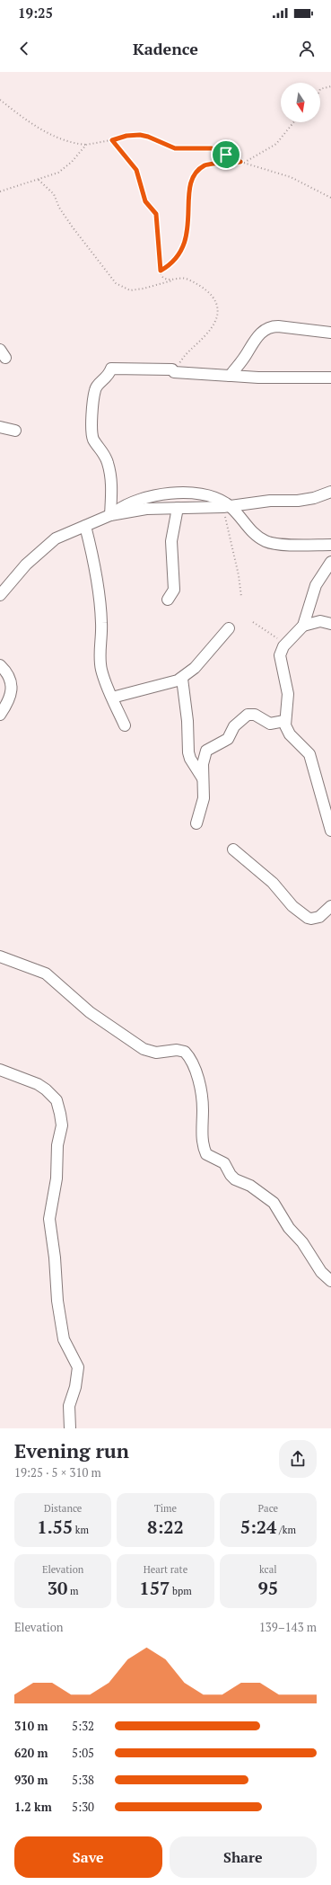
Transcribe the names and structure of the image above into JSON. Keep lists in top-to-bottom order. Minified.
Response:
{"north":"bottom","page":{"status":"19:25","header":"Kadence","heading":["Evening run","19:25 · 5 × 310 m"],"stats":[["Distance","1.55 km"],["Time","8:22"],["Pace","5:24 /km"],["Elevation","30 m"],["Heart rate","157 bpm"],["kcal","95"]],"chart":["Elevation","139–143 m"],"list":[{"name":"310 m","note":"5:32"},{"name":"620 m","note":"5:05"},{"name":"930 m","note":"5:38"},{"name":"1.2 km","note":"5:30"}],"buttons":["Save","Share"]}}
